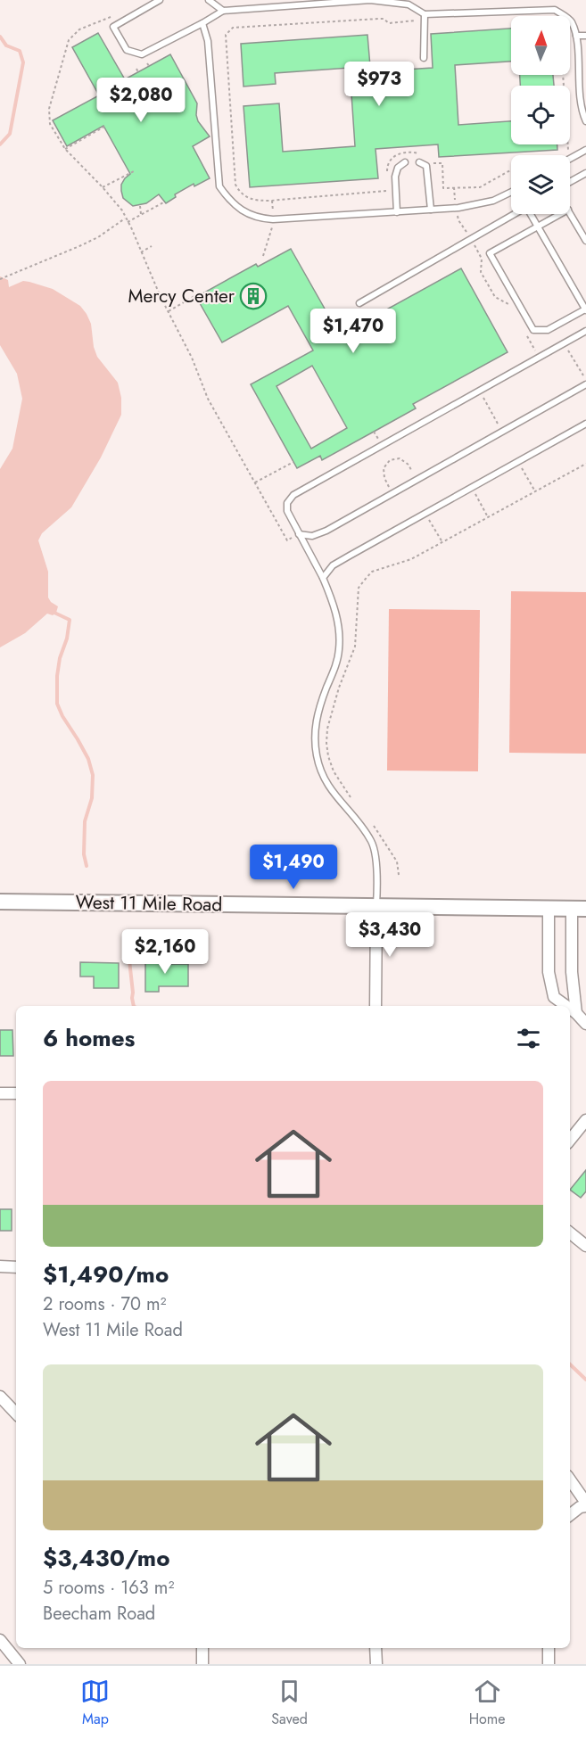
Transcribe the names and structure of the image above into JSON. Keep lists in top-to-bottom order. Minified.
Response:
{"streets":{"street":["West 11 Mile Road"]},"places":{"building":["Mercy Center"]},"north":"top","page":{"price":["$973","$2,080","$1,470","$1,490","$3,430","$2,160"],"heading":"6 homes","list":[{"name":"$1,490/mo","note":"2 rooms · 70 m² · West 11 Mile Road"},{"name":"$3,430/mo","note":"5 rooms · 163 m² · Beecham Road"}],"tabs":["Map","Saved","Home"]}}
